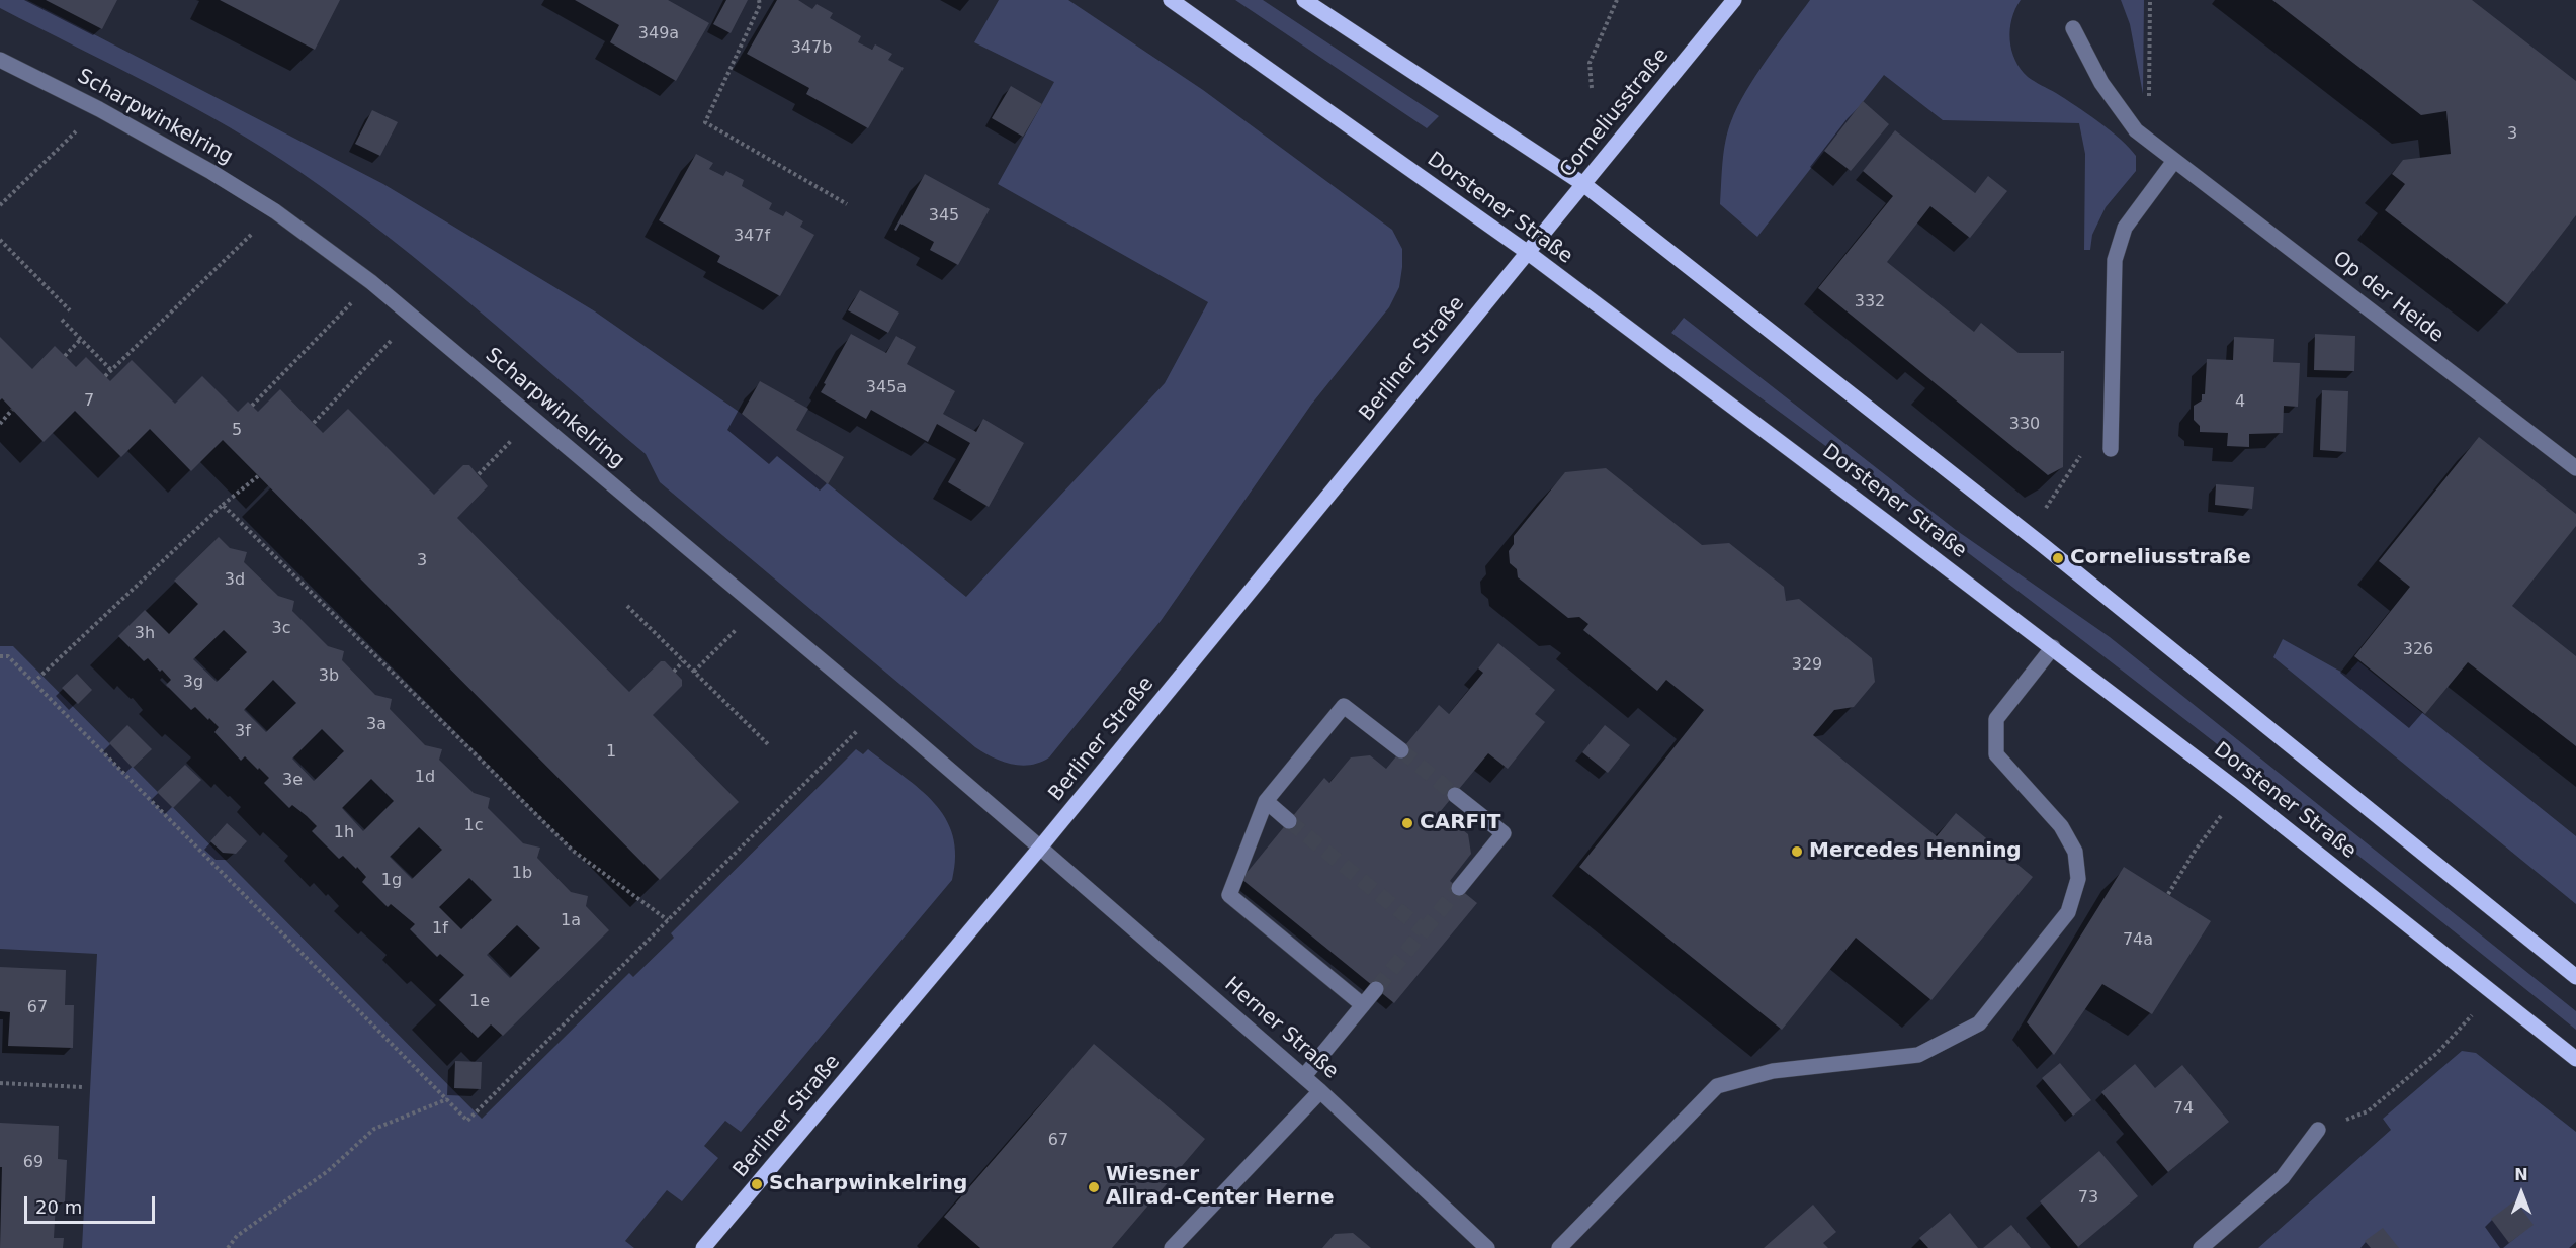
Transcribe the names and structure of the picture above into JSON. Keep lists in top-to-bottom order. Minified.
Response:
{"streets":{"main road":["Corneliusstraße","Dorstener Straße","Berliner Straße"],"street":["Scharpwinkelring","Op der Heide","Herner Straße"]},"crossings":[["Corneliusstraße","Dorstener Straße"],["Corneliusstraße","Berliner Straße"],["Scharpwinkelring","Berliner Straße"],["Scharpwinkelring","Herner Straße"],["Dorstener Straße","Berliner Straße"],["Berliner Straße","Herner Straße"]],"places":["Corneliusstraße","CARFIT","Mercedes Henning","Scharpwinkelring","Wiesner Allrad-Center Herne"],"house_numbers":["349a","347b","3","345","347f","332","345a","7","4","330","5","3","3d","3c","3h","326","329","3b","3g","3a","3f","1","1d","3e","1c","1h","1b","1g","1a","1f","74a","1e","67","74","67","69","73"],"scale_bar":"20 m","north":"top"}
